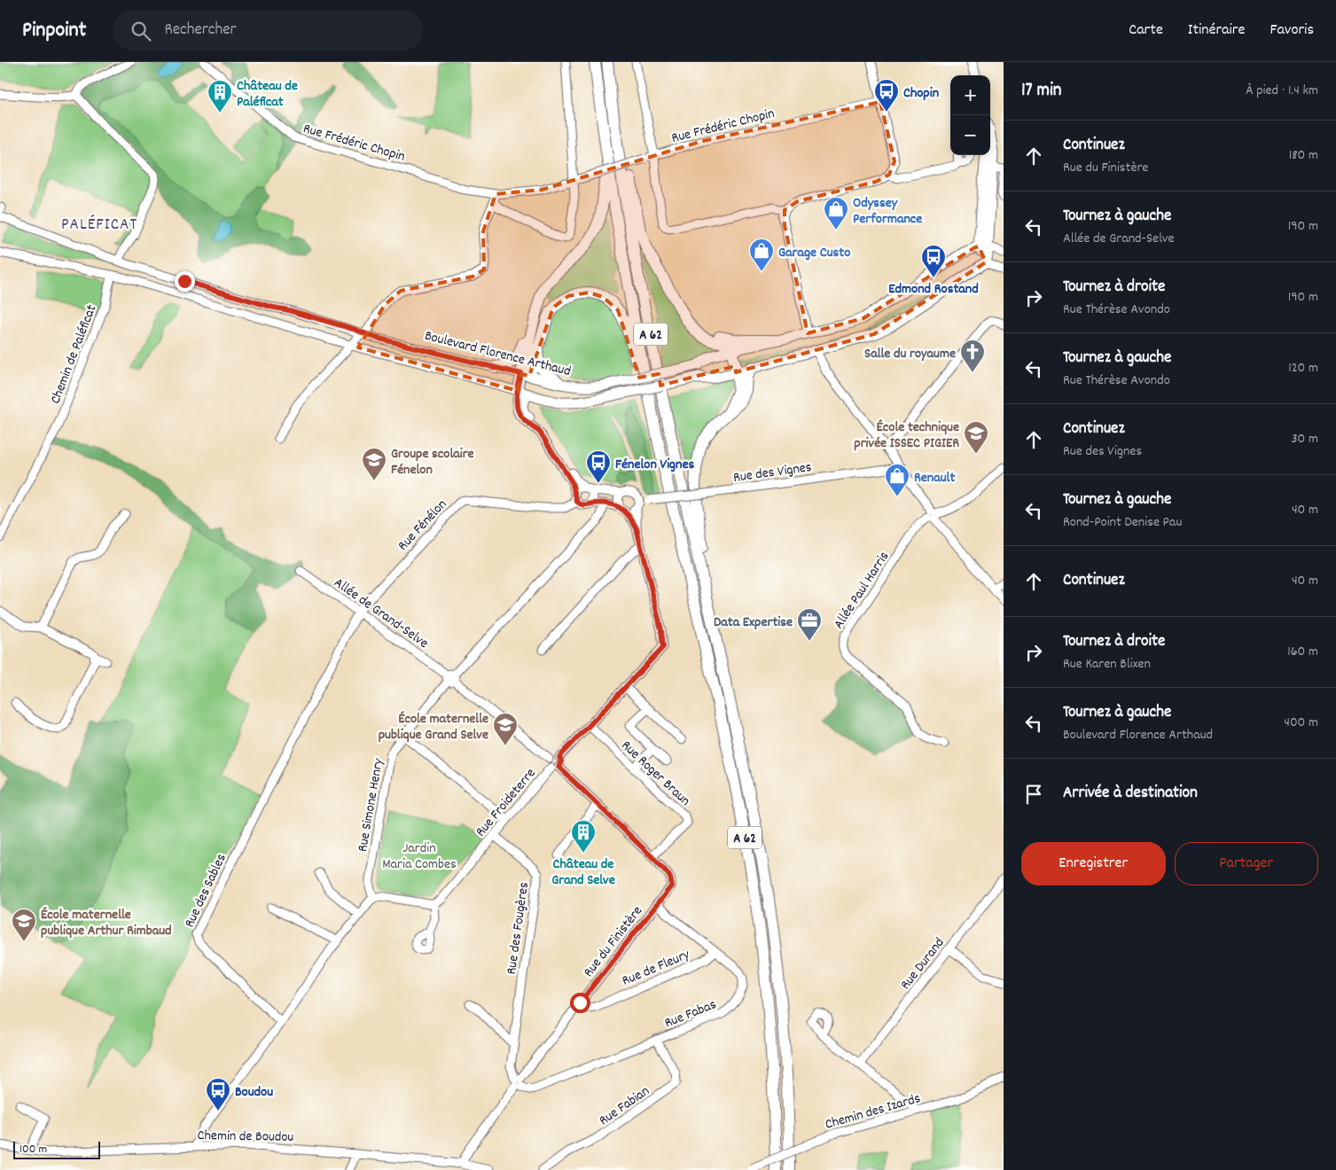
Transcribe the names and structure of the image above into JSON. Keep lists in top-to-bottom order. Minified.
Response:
{"streets":{"highway":["A 62"],"main road":["Boulevard Florence Arthaud"],"street":["Rue Frédéric Chopin","Chemin de Paléficat","Rue des Vignes","Rue Fénélon","Allée Paul Harris","Allée de Grand-Selve","Rue Roger Braun","Rue Froideterre","Rue Simone Henry","Rue des Sables","Rue des Fougères","Rue du Finistère","Rue Durand","Rue de Fleury","Rue Fabas","Rue Fabian","Chemin des Izards","Chemin de Boudou"]},"crossings":[["Boulevard Florence Arthaud","Chemin de Paléficat"],["Rue Fénélon","Allée de Grand-Selve"],["Rue Fénélon","Rue des Sables"],["Allée de Grand-Selve","Rue Froideterre"],["Allée de Grand-Selve","Rue Simone Henry"],["Allée de Grand-Selve","Rue des Sables"],["Rue Roger Braun","Rue du Finistère"],["Rue Froideterre","Rue des Fougères"],["Rue des Fougères","Rue du Finistère"],["Rue des Fougères","Rue Fabas"],["Rue du Finistère","Rue de Fleury"],["Rue du Finistère","Rue Fabas"],["Rue du Finistère","Chemin de Boudou"],["Rue de Fleury","Rue Fabas"],["Rue Fabas","Rue Fabian"]],"districts":["PALÉFICAT"],"parks":["Jardin Maria Combes"],"places":{"bus stop":["Chopin","Edmond Rostand","Fénelon Vignes","Boudou"],"building":["Château de Paléficat","Château de Grand Selve"],"shop":["Odyssey Performance","Garage Custo","Renault"],"church":["Salle du royaume"],"school or university":["École technique privée ISSEC PIGIER","Groupe scolaire Fénelon","École maternelle publique Grand Selve","École maternelle publique Arthur Rimbaud"],"office":["Data Expertise"]},"scale_bar":"100 m","page":{"header":"Pinpoint","search":"Rechercher","nav":["Carte","Itinéraire","Favoris"],"heading":["17 min","À pied · 1.4 km"],"map_buttons":["+","−"],"list":[["Continuez","Rue du Finistère","180 m"],["Tournez à gauche","Allée de Grand-Selve","190 m"],["Tournez à droite","Rue Thérèse Avondo","190 m"],["Tournez à gauche","Rue Thérèse Avondo","120 m"],["Continuez","Rue des Vignes","30 m"],["Tournez à gauche","Rond-Point Denise Pau","40 m"],["Continuez","40 m"],["Tournez à droite","Rue Karen Blixen","160 m"],["Tournez à gauche","Boulevard Florence Arthaud","400 m"],"Arrivée à destination"],"buttons":["Enregistrer","Partager"],"scale":"100 m"}}
